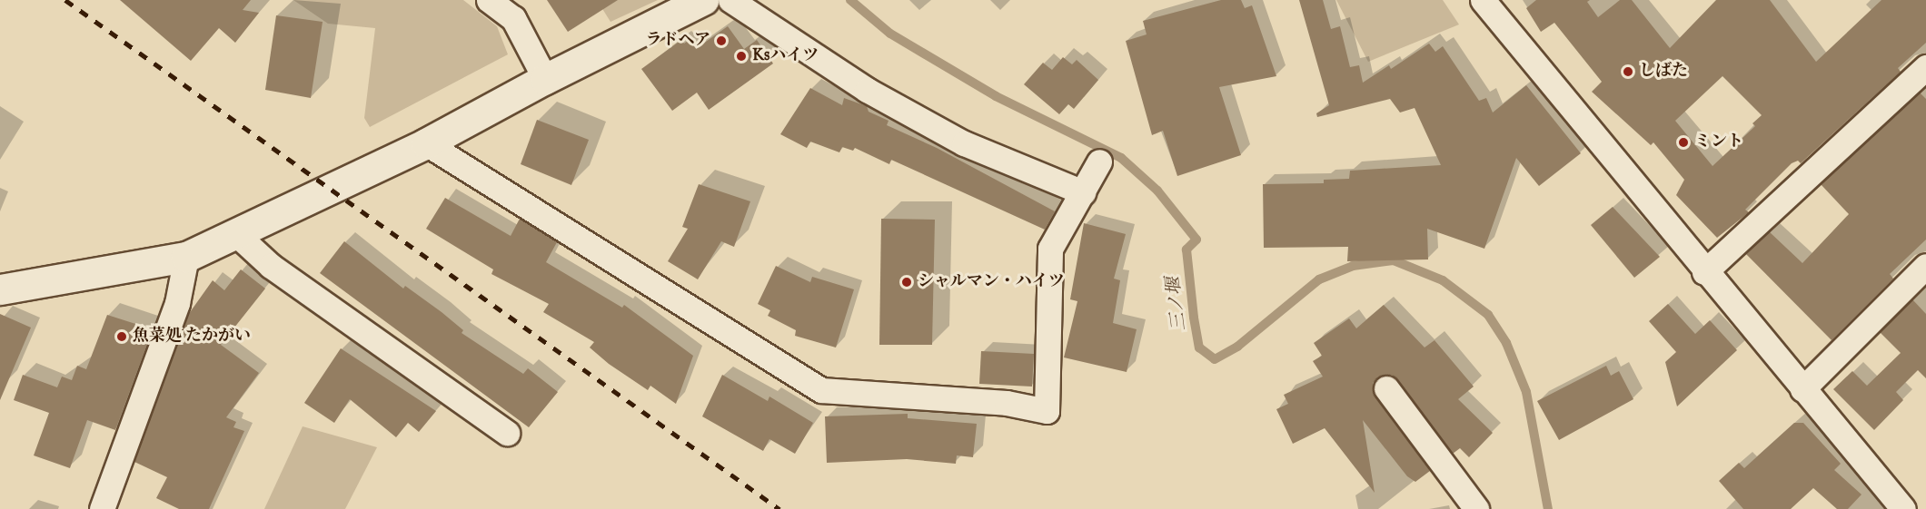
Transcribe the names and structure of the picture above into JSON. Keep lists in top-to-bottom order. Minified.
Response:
{"water":["三ノ堰"],"places":["ラドヘア","Ksハイツ","しばた","ミント","シャルマン・ハイツ","魚菜処 たかがい"]}
